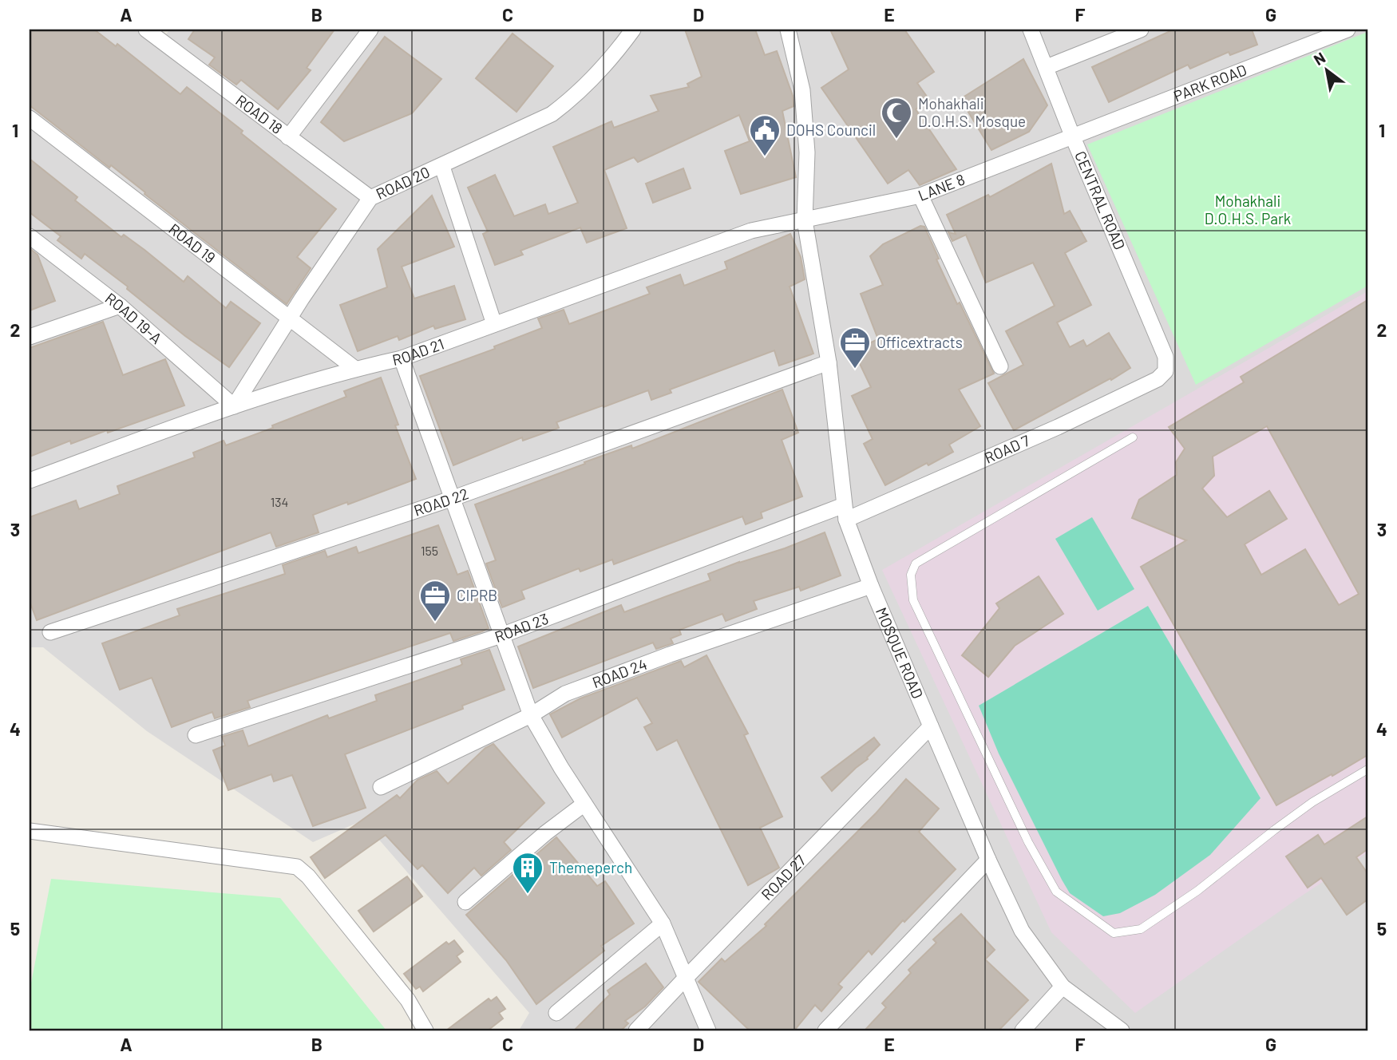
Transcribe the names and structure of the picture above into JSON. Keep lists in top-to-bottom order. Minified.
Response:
{"streets":{"street":["PARK ROAD","ROAD 18","ROAD 20","LANE 8","CENTRAL ROAD","ROAD 19","ROAD 19-A","ROAD 21","ROAD 7","ROAD 22","ROAD 23","MOSQUE ROAD","ROAD 24","ROAD 27"]},"crossings":[["PARK ROAD","LANE 8"],["PARK ROAD","CENTRAL ROAD"],["ROAD 18","ROAD 20"],["ROAD 20","ROAD 19"],["ROAD 20","ROAD 19-A"],["ROAD 20","ROAD 21"],["LANE 8","CENTRAL ROAD"],["LANE 8","ROAD 21"],["LANE 8","MOSQUE ROAD"],["CENTRAL ROAD","ROAD 7"],["ROAD 19","ROAD 21"],["ROAD 19-A","ROAD 21"],["ROAD 21","MOSQUE ROAD"],["ROAD 7","ROAD 23"],["ROAD 7","MOSQUE ROAD"],["ROAD 22","MOSQUE ROAD"],["ROAD 23","MOSQUE ROAD"],["MOSQUE ROAD","ROAD 24"],["MOSQUE ROAD","ROAD 27"]],"parks":["Mohakhali D.O.H.S. Park"],"places":{"mosque":["Mohakhali D.O.H.S. Mosque"],"public building":["DOHS Council"],"office":["Officextracts","CIPRB"],"building":["Themeperch"]},"house_numbers":["134","155"],"north":"top left","grid":{"columns":["A","B","C","D","E","F","G"],"rows":["1","2","3","4","5"]}}
